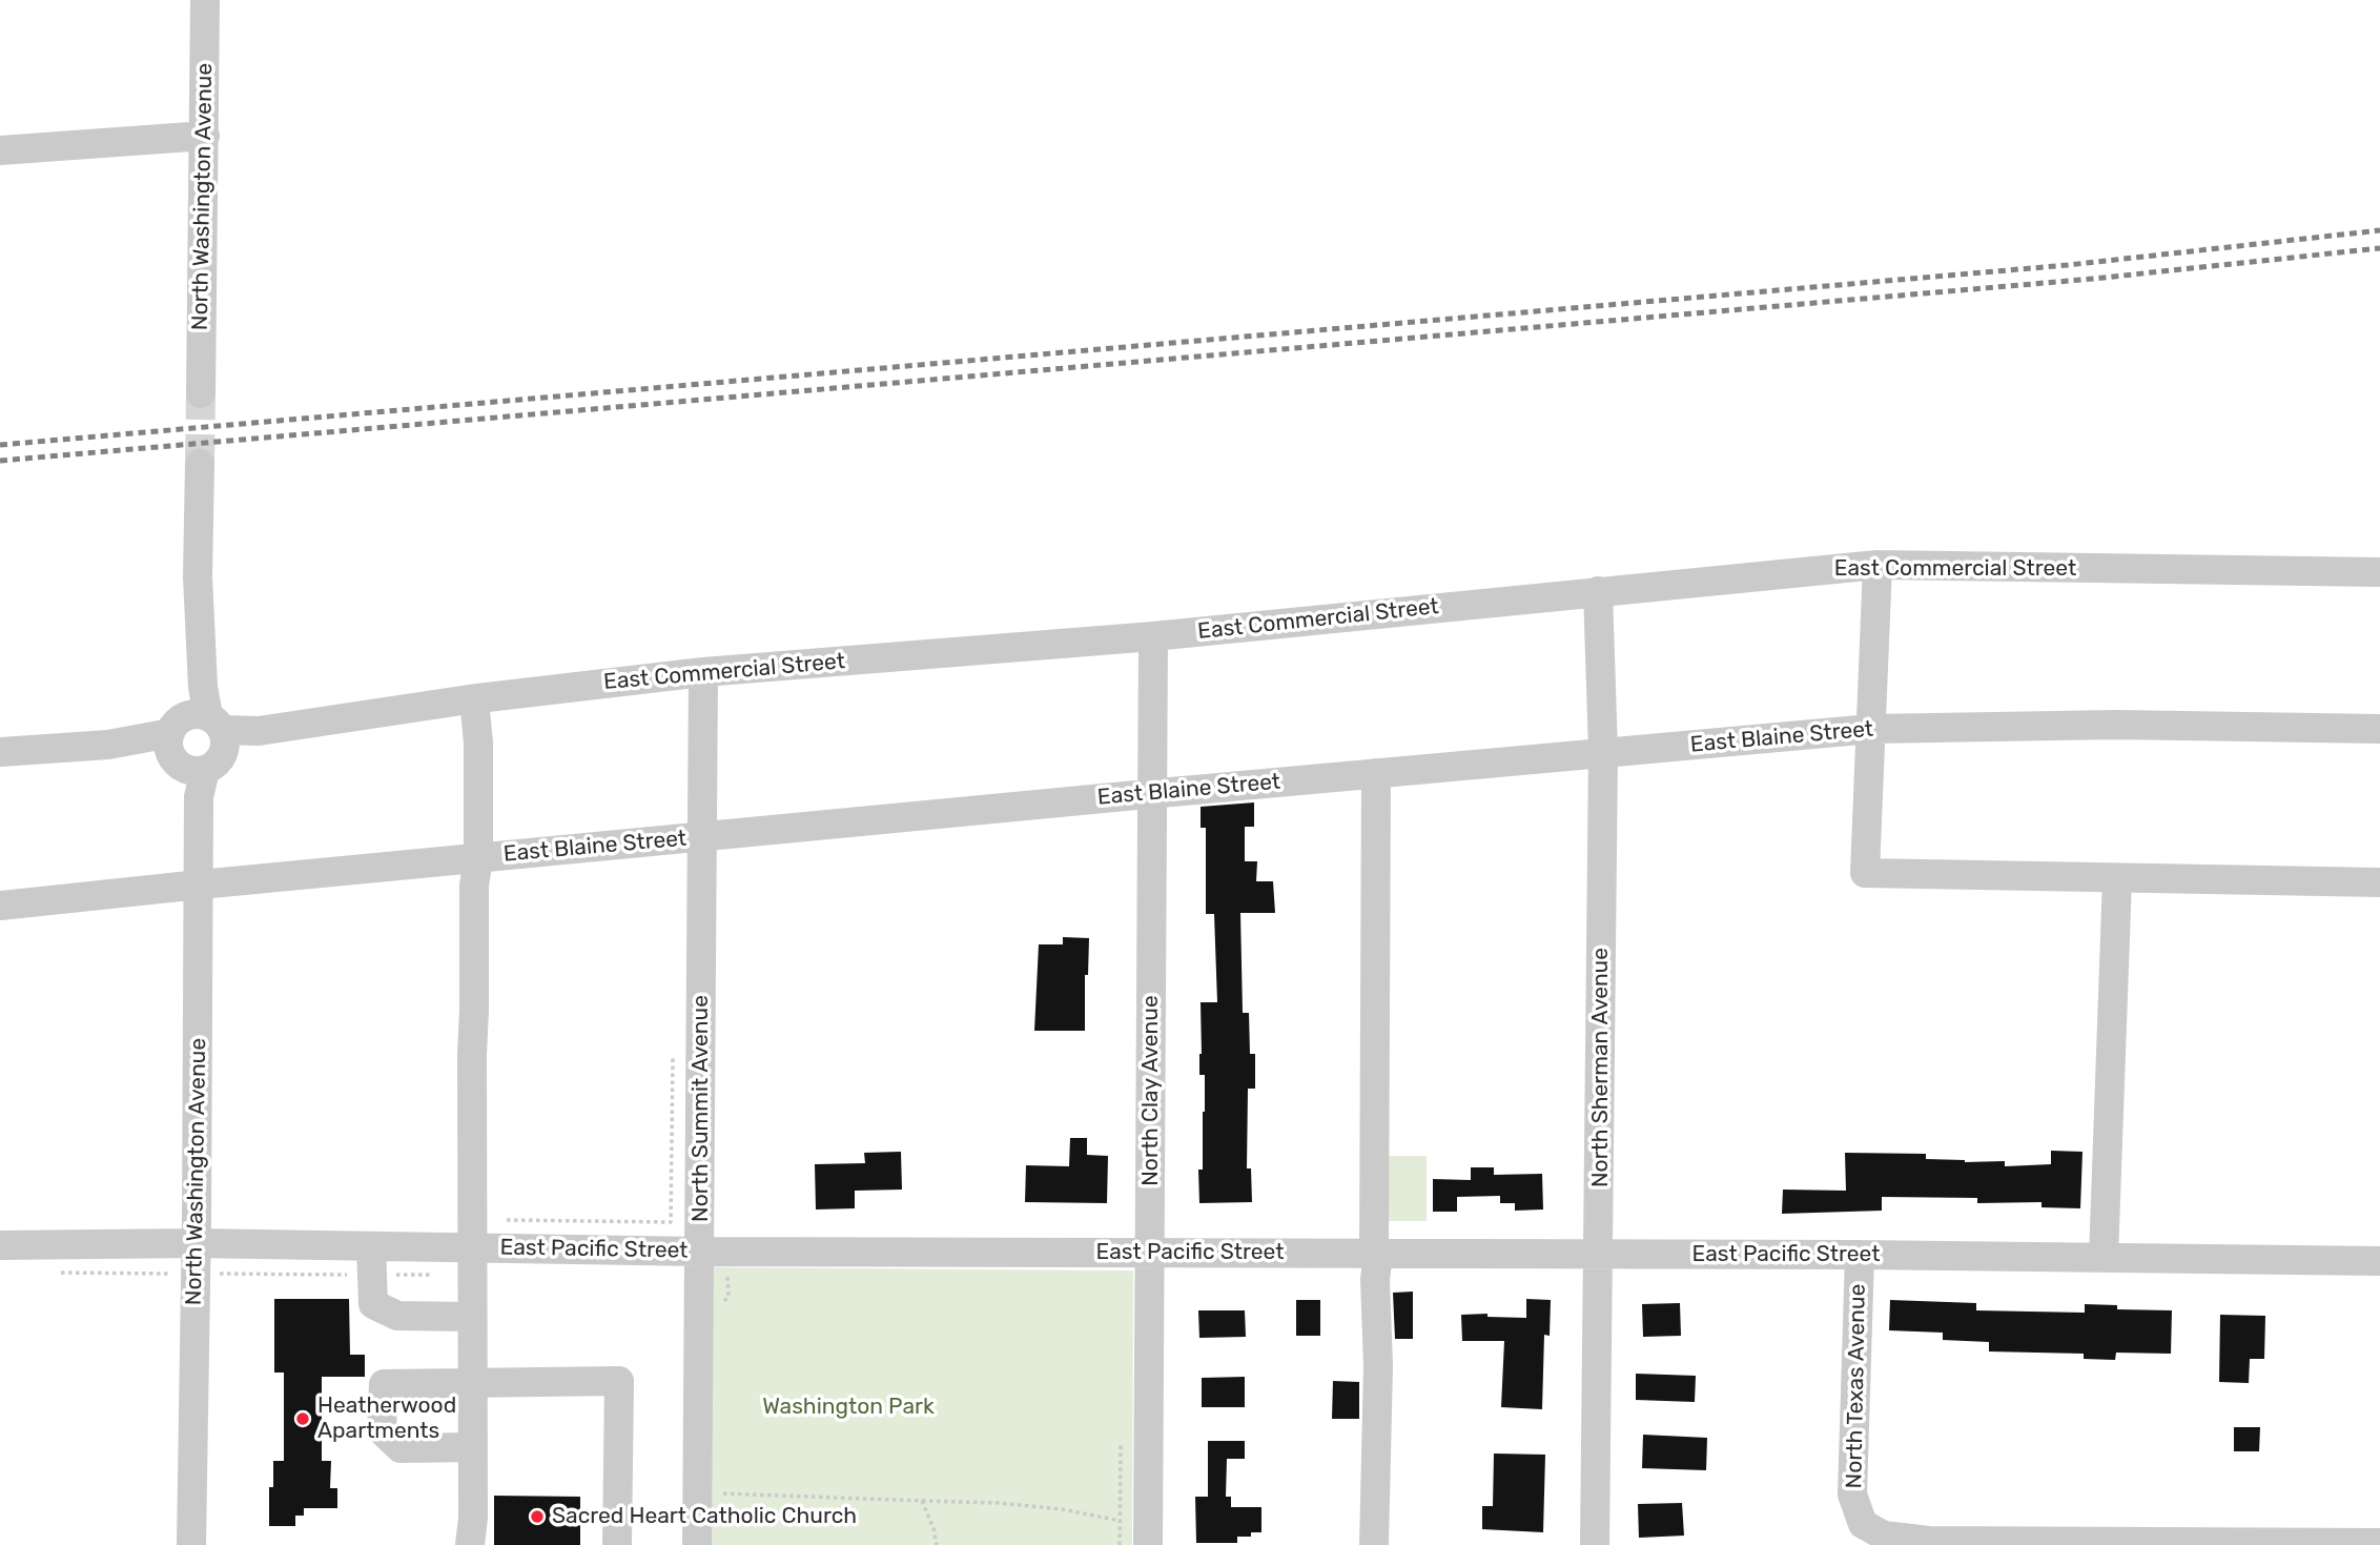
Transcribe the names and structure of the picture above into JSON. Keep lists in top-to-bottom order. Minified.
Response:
{"streets":{"street":["North Washington Avenue","East Commercial Street","East Blaine Street","North Sherman Avenue","North Clay Avenue","North Summit Avenue","East Pacific Street","North Texas Avenue"]},"crossings":[["North Washington Avenue","East Commercial Street"],["North Washington Avenue","East Blaine Street"],["North Washington Avenue","East Pacific Street"],["East Commercial Street","North Sherman Avenue"],["East Commercial Street","North Clay Avenue"],["East Commercial Street","North Summit Avenue"],["East Blaine Street","North Sherman Avenue"],["East Blaine Street","North Clay Avenue"],["East Blaine Street","North Summit Avenue"],["North Sherman Avenue","East Pacific Street"],["North Clay Avenue","East Pacific Street"],["North Summit Avenue","East Pacific Street"],["East Pacific Street","North Texas Avenue"]],"parks":["Washington Park"],"places":["Heatherwood Apartments","Sacred Heart Catholic Church"]}
